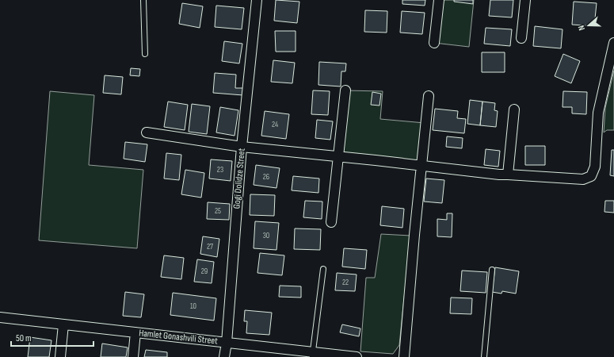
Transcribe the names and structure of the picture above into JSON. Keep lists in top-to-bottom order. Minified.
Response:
{"streets":{"street":["Gogi Dolidze Street","Hamlet Gonashvili Street"]},"crossings":[["Gogi Dolidze Street","Hamlet Gonashvili Street"]],"house_numbers":["24","23","26","25","30","27","29","22","10"],"scale_bar":"50 m","north":"left"}
